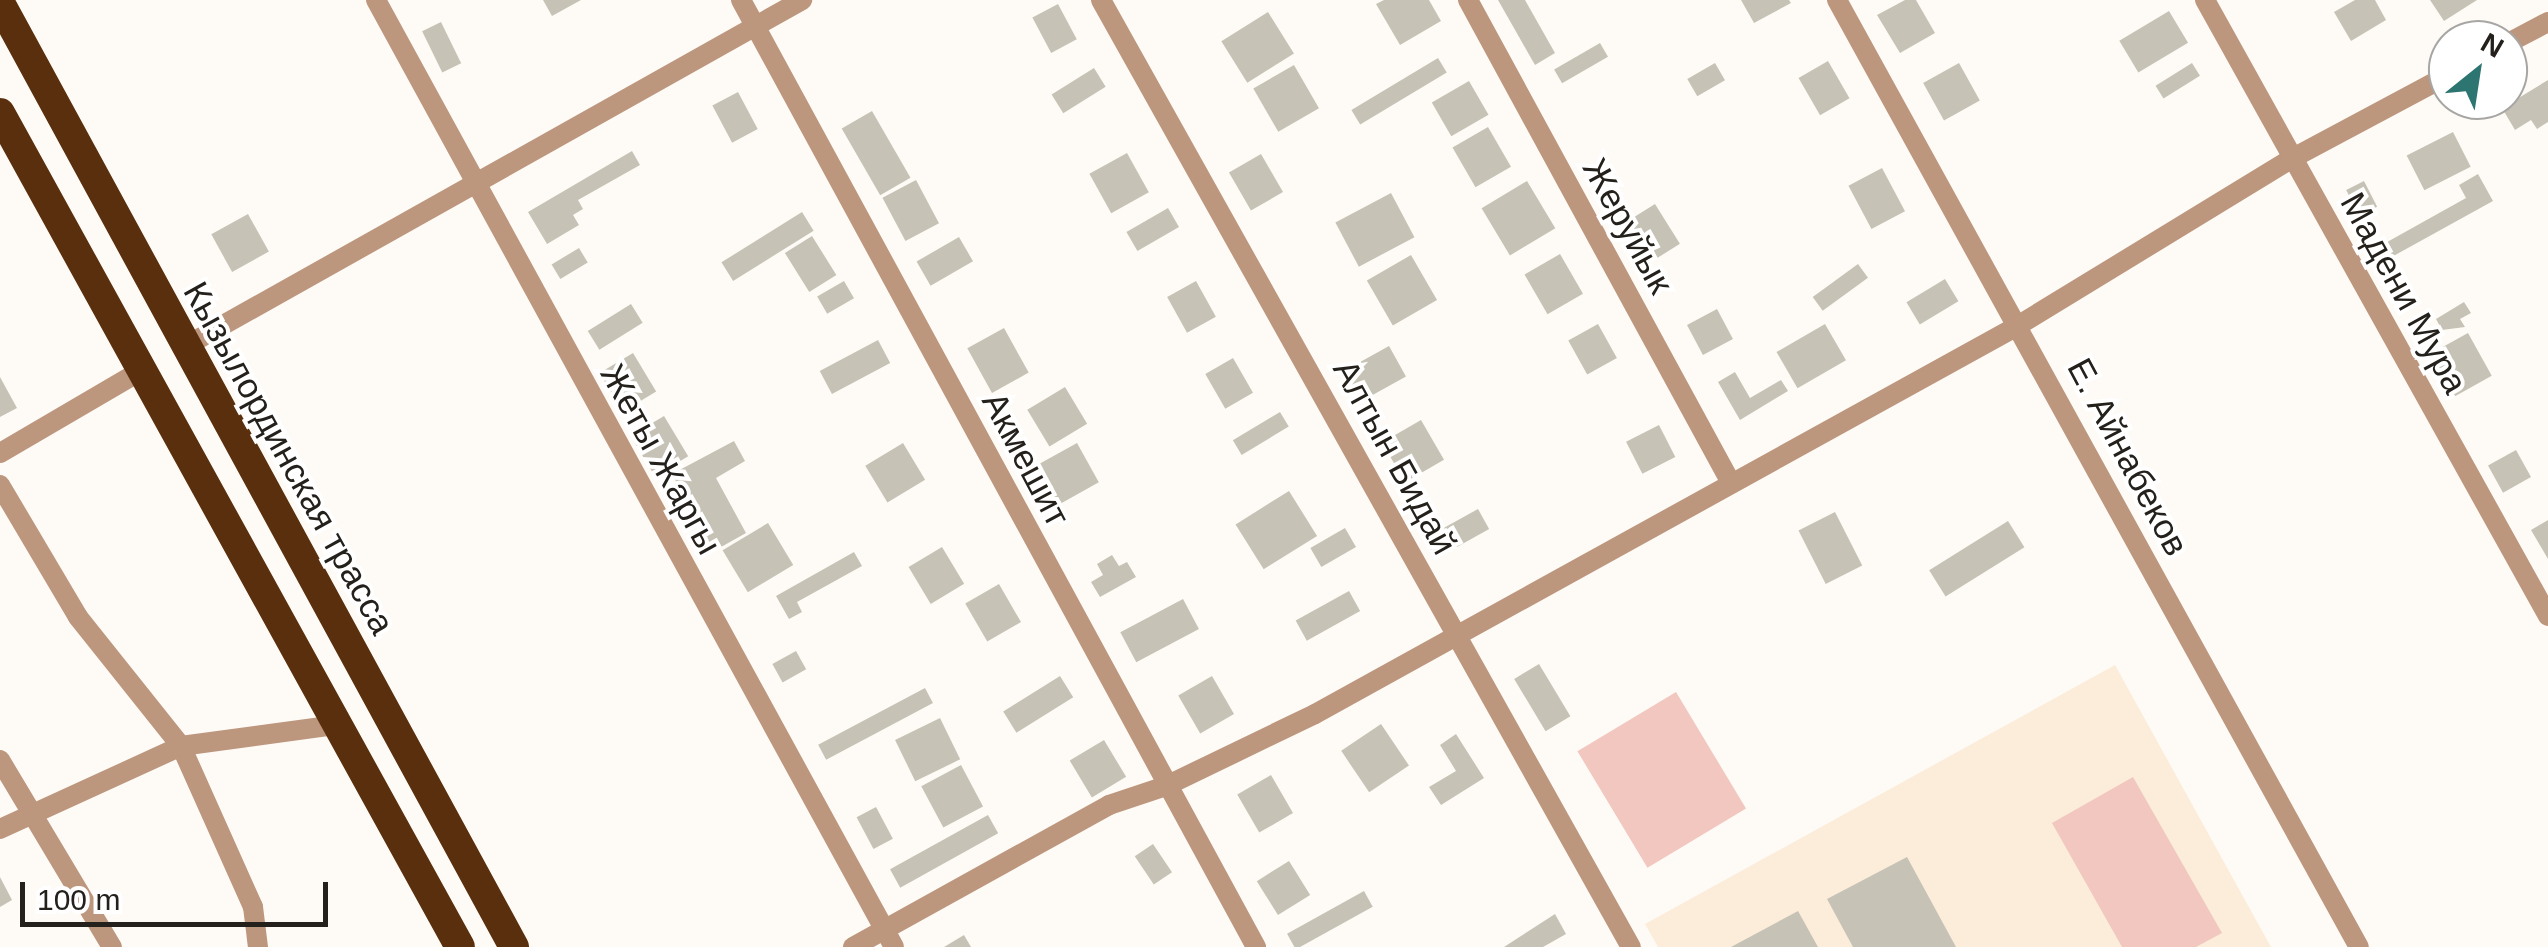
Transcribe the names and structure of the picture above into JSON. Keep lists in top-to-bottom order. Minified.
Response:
{"streets":{"highway":["Кызылординская трасса"],"street":["Жеруйык","Мадени Мура","Алтын Бидай","Е. Айнабеков","Жеты Жаргы","Акмешит"]},"scale_bar":"100 m","north":"top right"}
